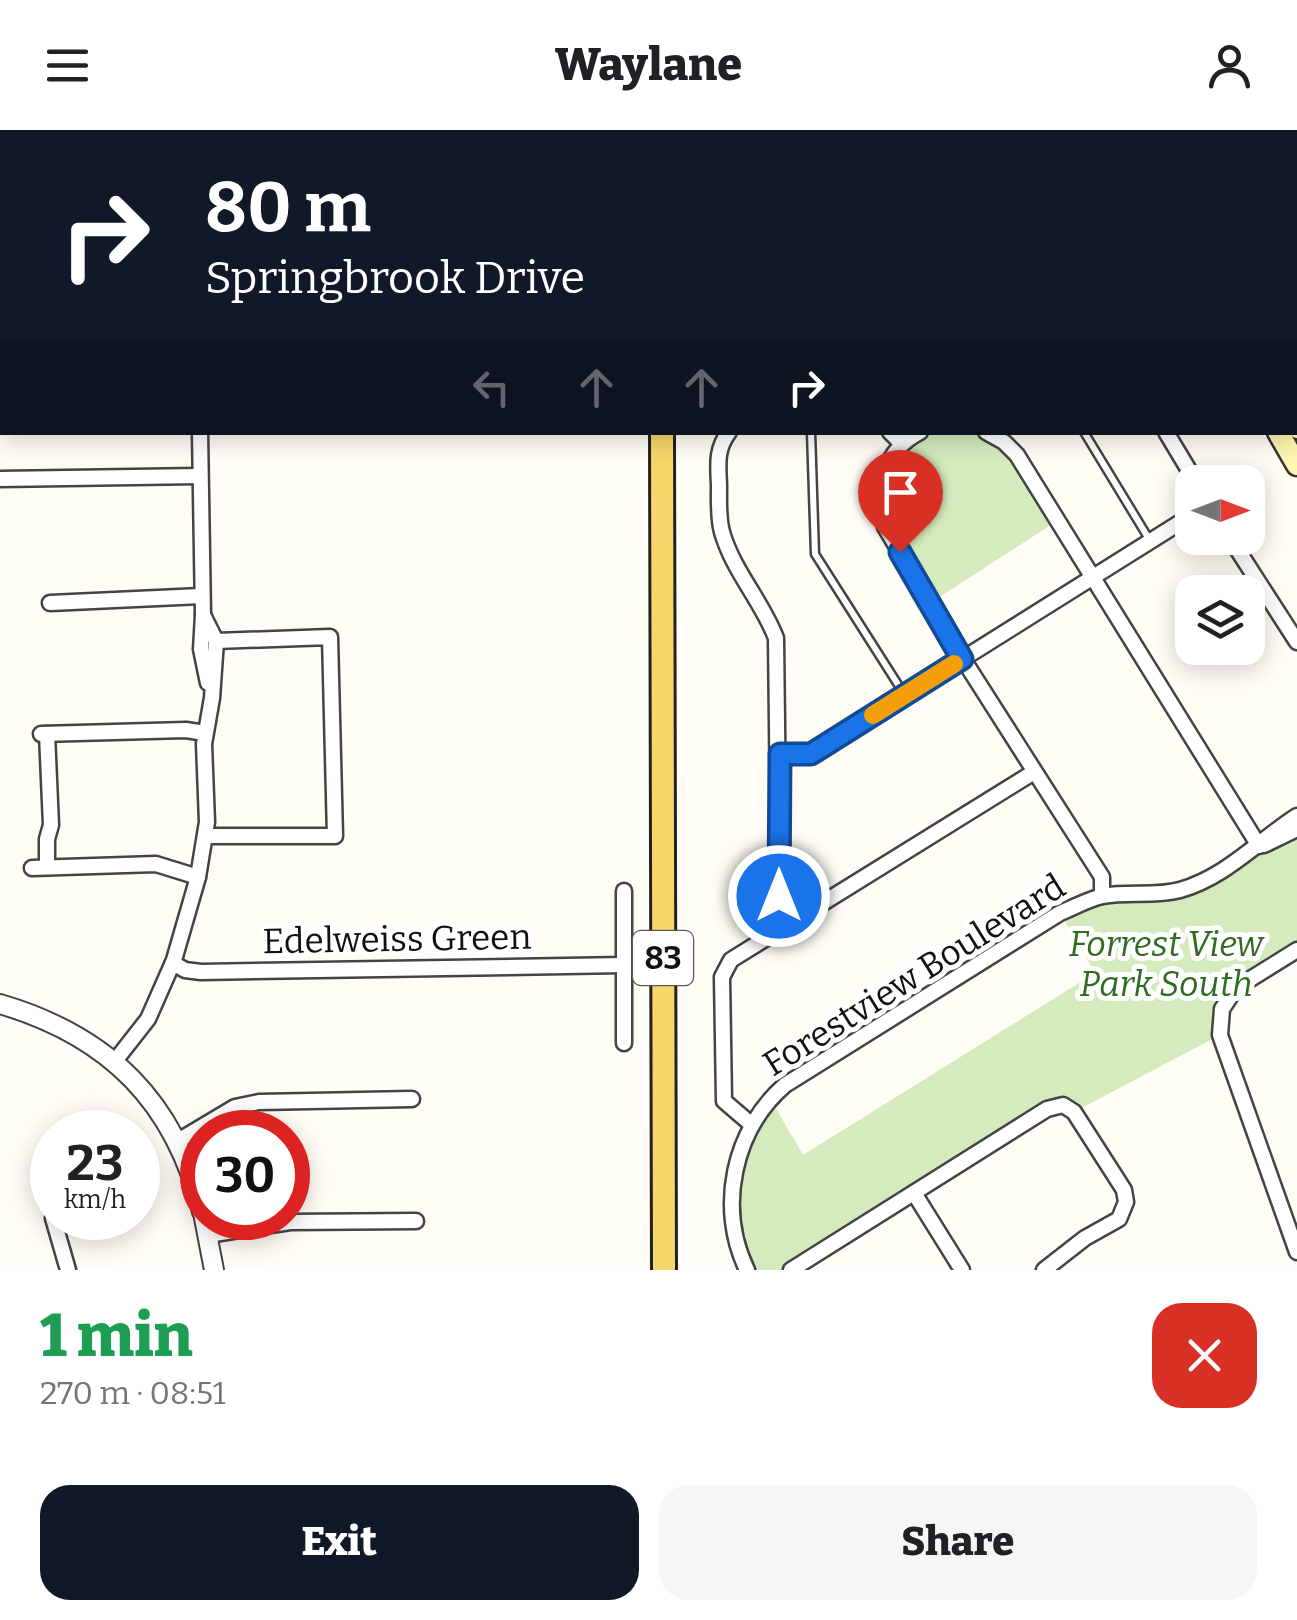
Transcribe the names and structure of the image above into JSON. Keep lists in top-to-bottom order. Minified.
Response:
{"streets":{"main road":["83"],"street":["Edelweiss Green","Forestview Boulevard"]},"parks":["Forrest View Park South"],"north":"right","page":{"header":"Waylane","turn":["80 m","Springbrook Drive"],"speed":"23 km/h","limit":"30","heading":["1 min","270 m · 08:51"],"buttons":["Exit","Share"]}}
